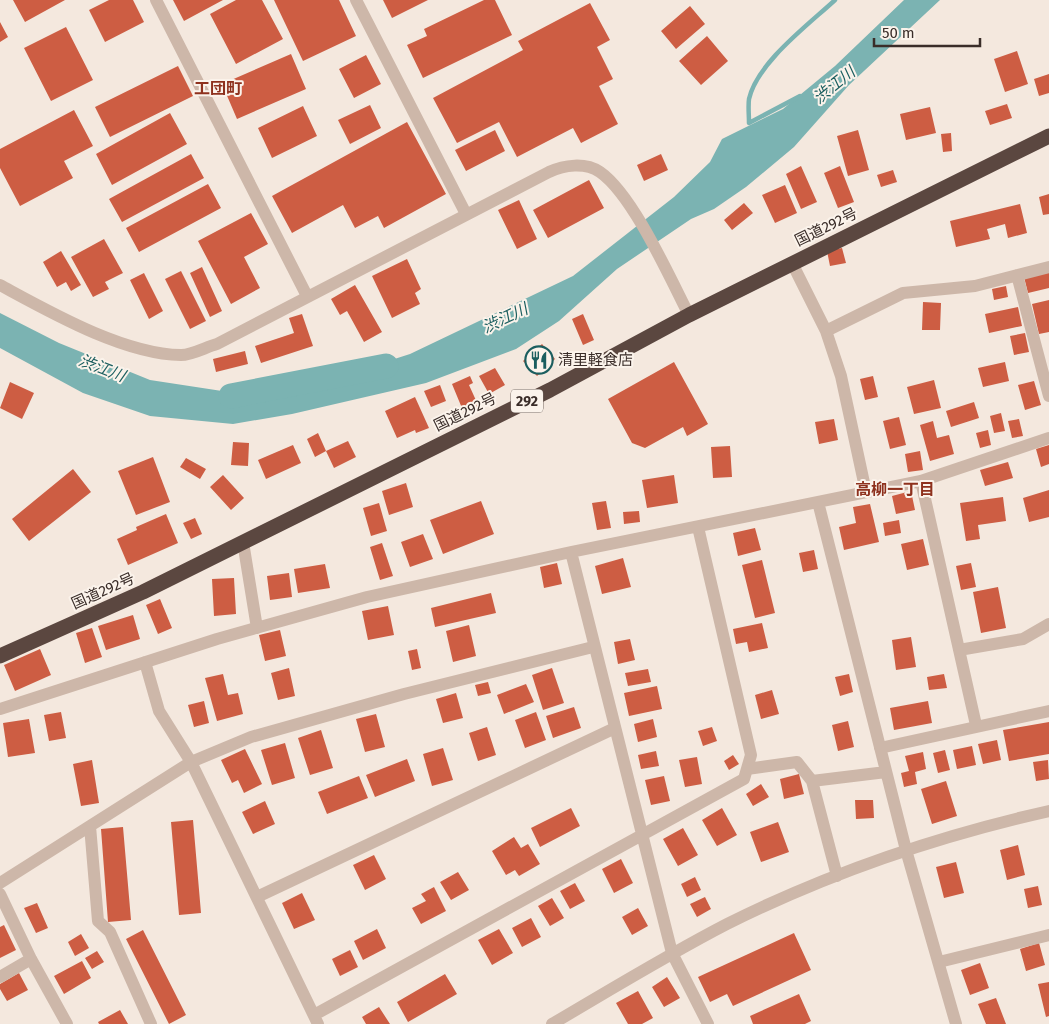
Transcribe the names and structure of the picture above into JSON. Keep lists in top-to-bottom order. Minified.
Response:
{"streets":{"highway":["国道292号","292"]},"districts":["工団町","高柳一丁目"],"water":["渋江川"],"places":{"restaurant":["清里軽食店"]},"scale_bar":"50 m"}
